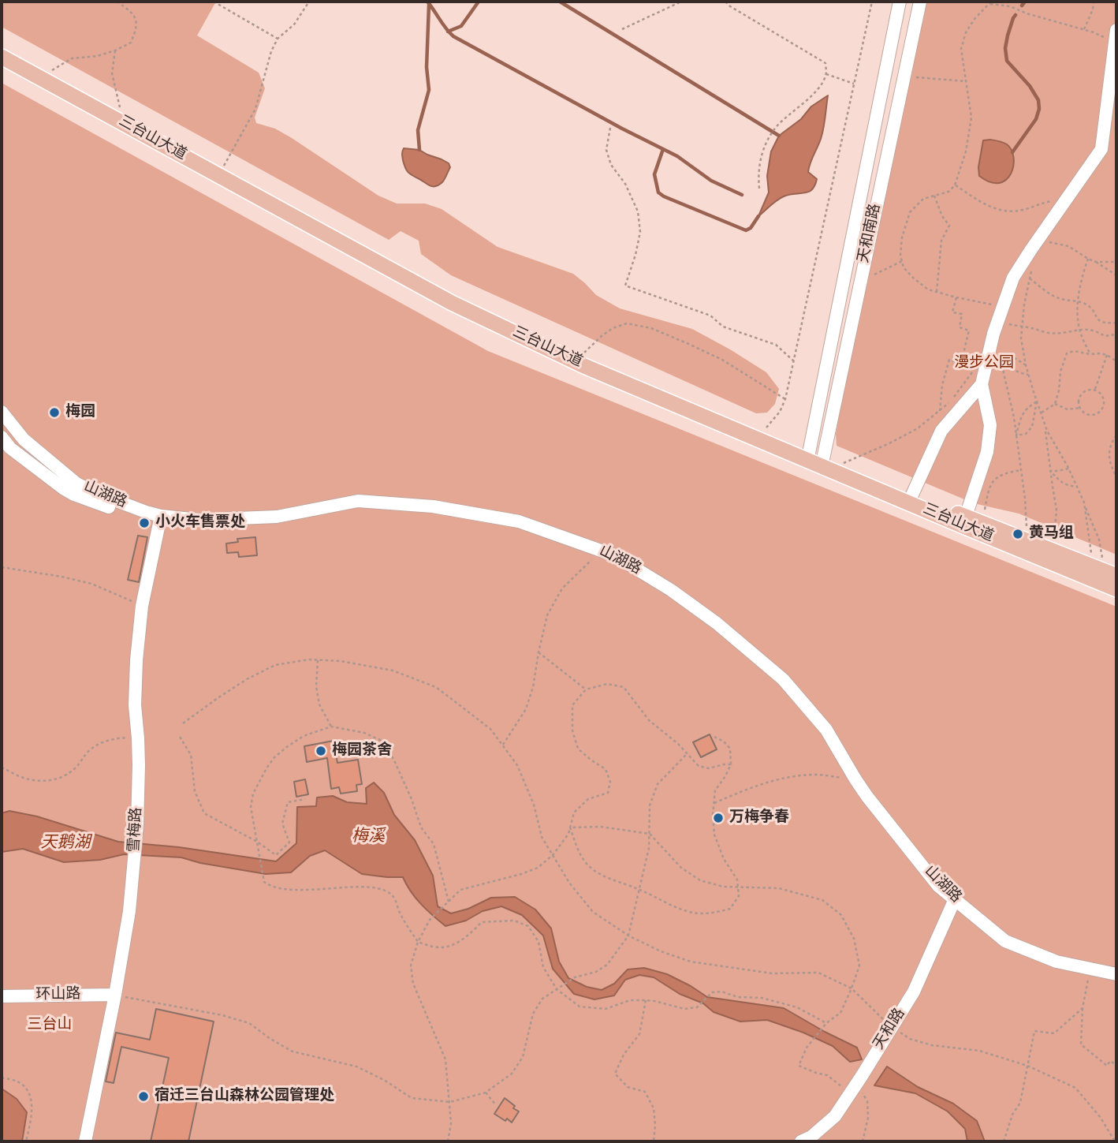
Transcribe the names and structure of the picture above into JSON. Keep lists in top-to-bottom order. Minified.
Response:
{"streets":{"main road":["三台山大道"],"street":["天和南路","山湖路","雪梅路","环山路","天和路"]},"crossings":[["三台山大道","天和南路"],["山湖路","雪梅路"],["山湖路","天和路"],["雪梅路","环山路"]],"water":["梅溪","天鹅湖"],"parks":["漫步公园","三台山"],"places":["梅园","小火车售票处","黄马组","梅园茶舍","万梅争春","宿迁三台山森林公园管理处"]}
